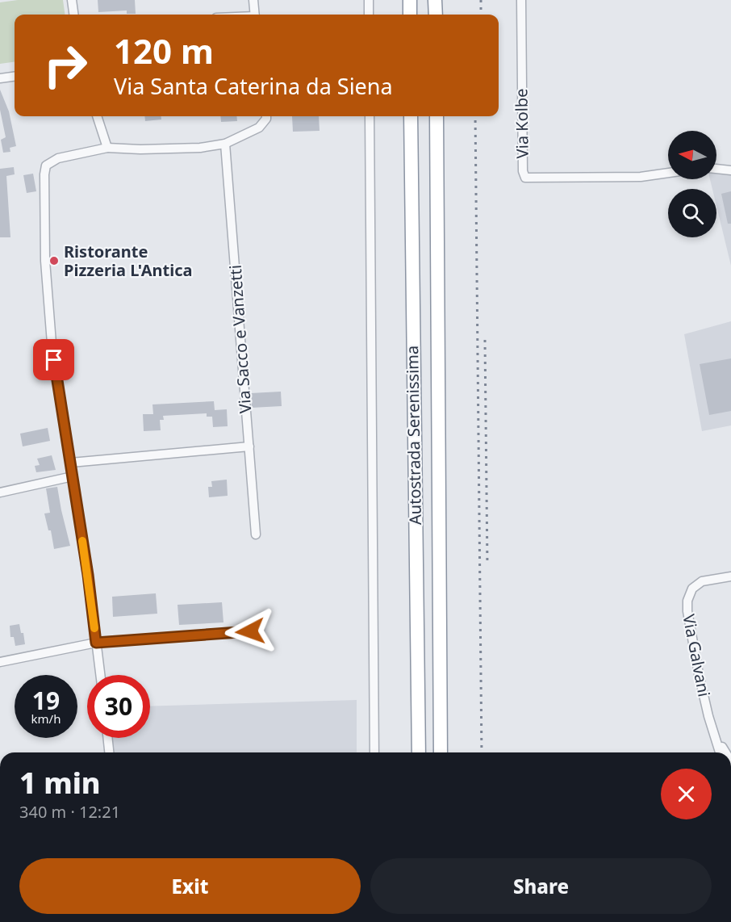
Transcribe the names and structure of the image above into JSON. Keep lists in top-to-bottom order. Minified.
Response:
{"streets":{"highway":["Autostrada Serenissima"],"street":["Via Kolbe","Via Sacco e Vanzetti","Via Galvani"]},"places":["Ristorante Pizzeria L'Antica"],"north":"left","page":{"turn":["120 m","Via Santa Caterina da Siena"],"speed":"19 km/h","limit":"30","heading":["1 min","340 m · 12:21"],"buttons":["Exit","Share"]}}
